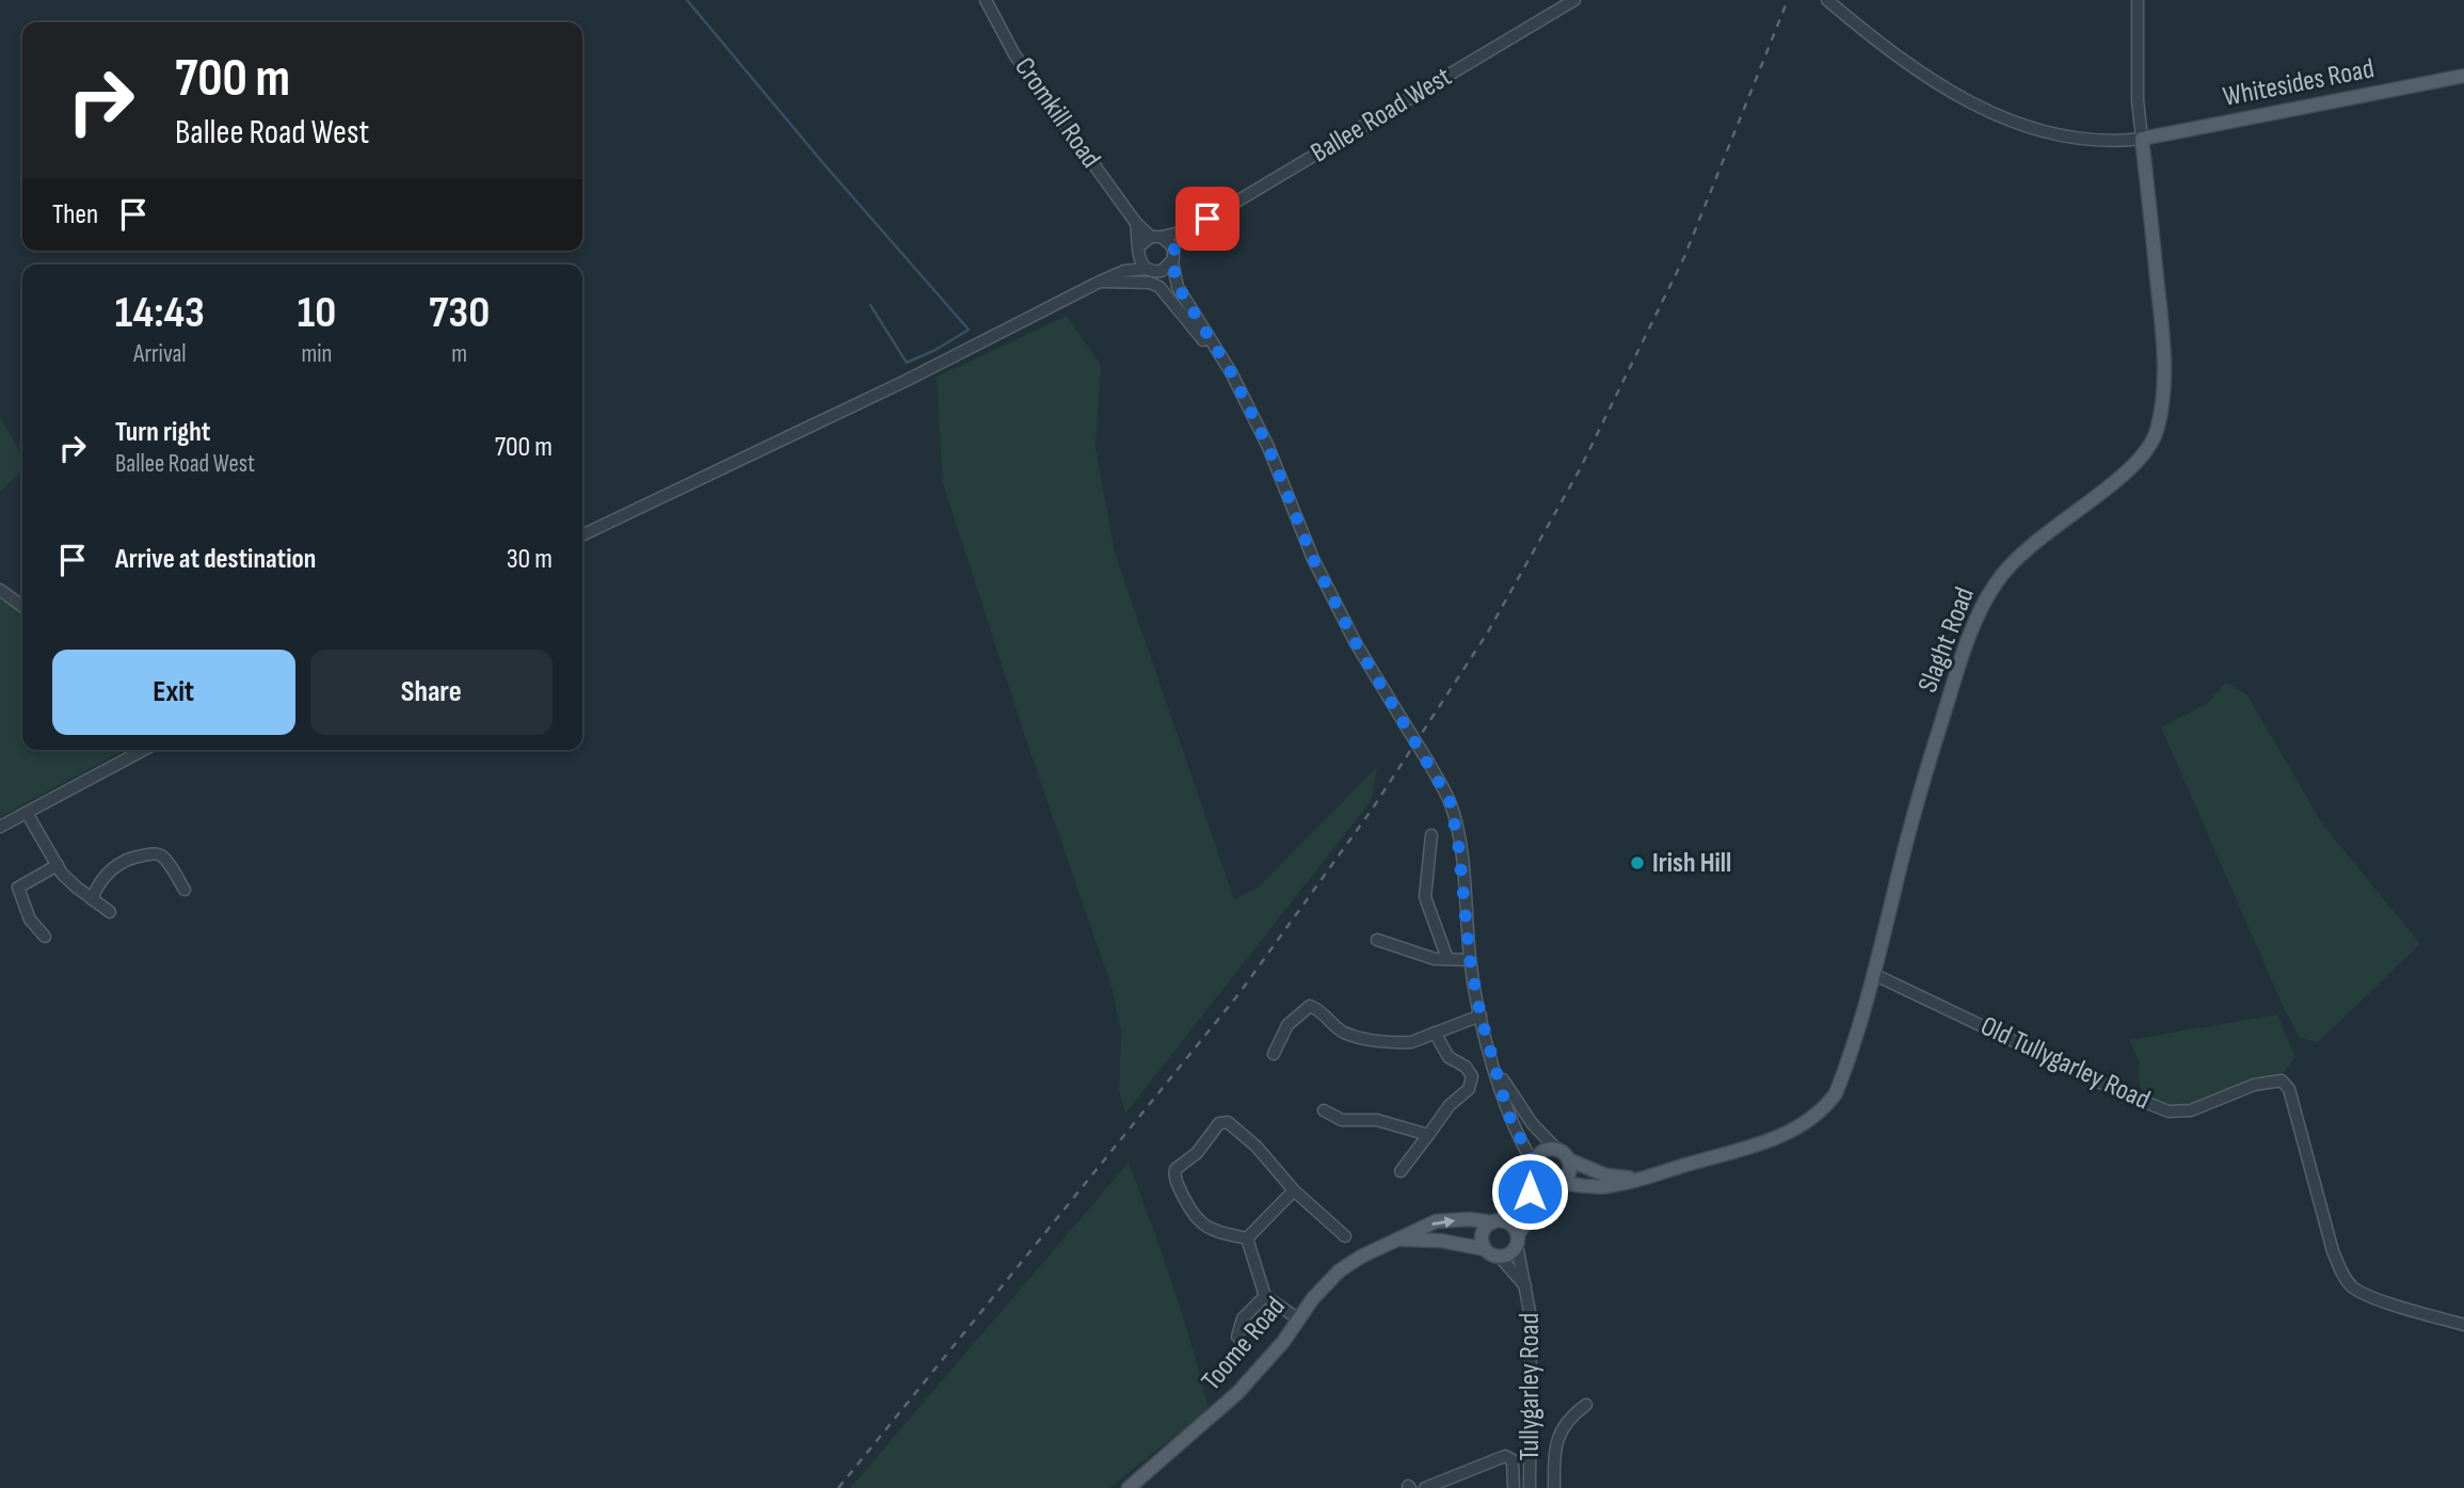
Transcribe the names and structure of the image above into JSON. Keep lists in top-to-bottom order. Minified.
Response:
{"streets":{"main road":["Whitesides Road","Slaght Road","Toome Road"],"street":["Cromkill Road","Ballee Road West","Old Tullygarley Road","Tullygarley Road"]},"crossings":[["Whitesides Road","Slaght Road"],["Cromkill Road","Ballee Road West"],["Slaght Road","Old Tullygarley Road"],["Toome Road","Tullygarley Road"]],"places":["Irish Hill"],"page":{"turn":["700 m","Ballee Road West"],"then":"Then","eta":["14:43","Arrival","10","min","730","m"],"list":[{"name":"Turn right","note":"Ballee Road West","value":"700 m"},{"name":"Arrive at destination","value":"30 m"}],"buttons":["Exit","Share"]}}
